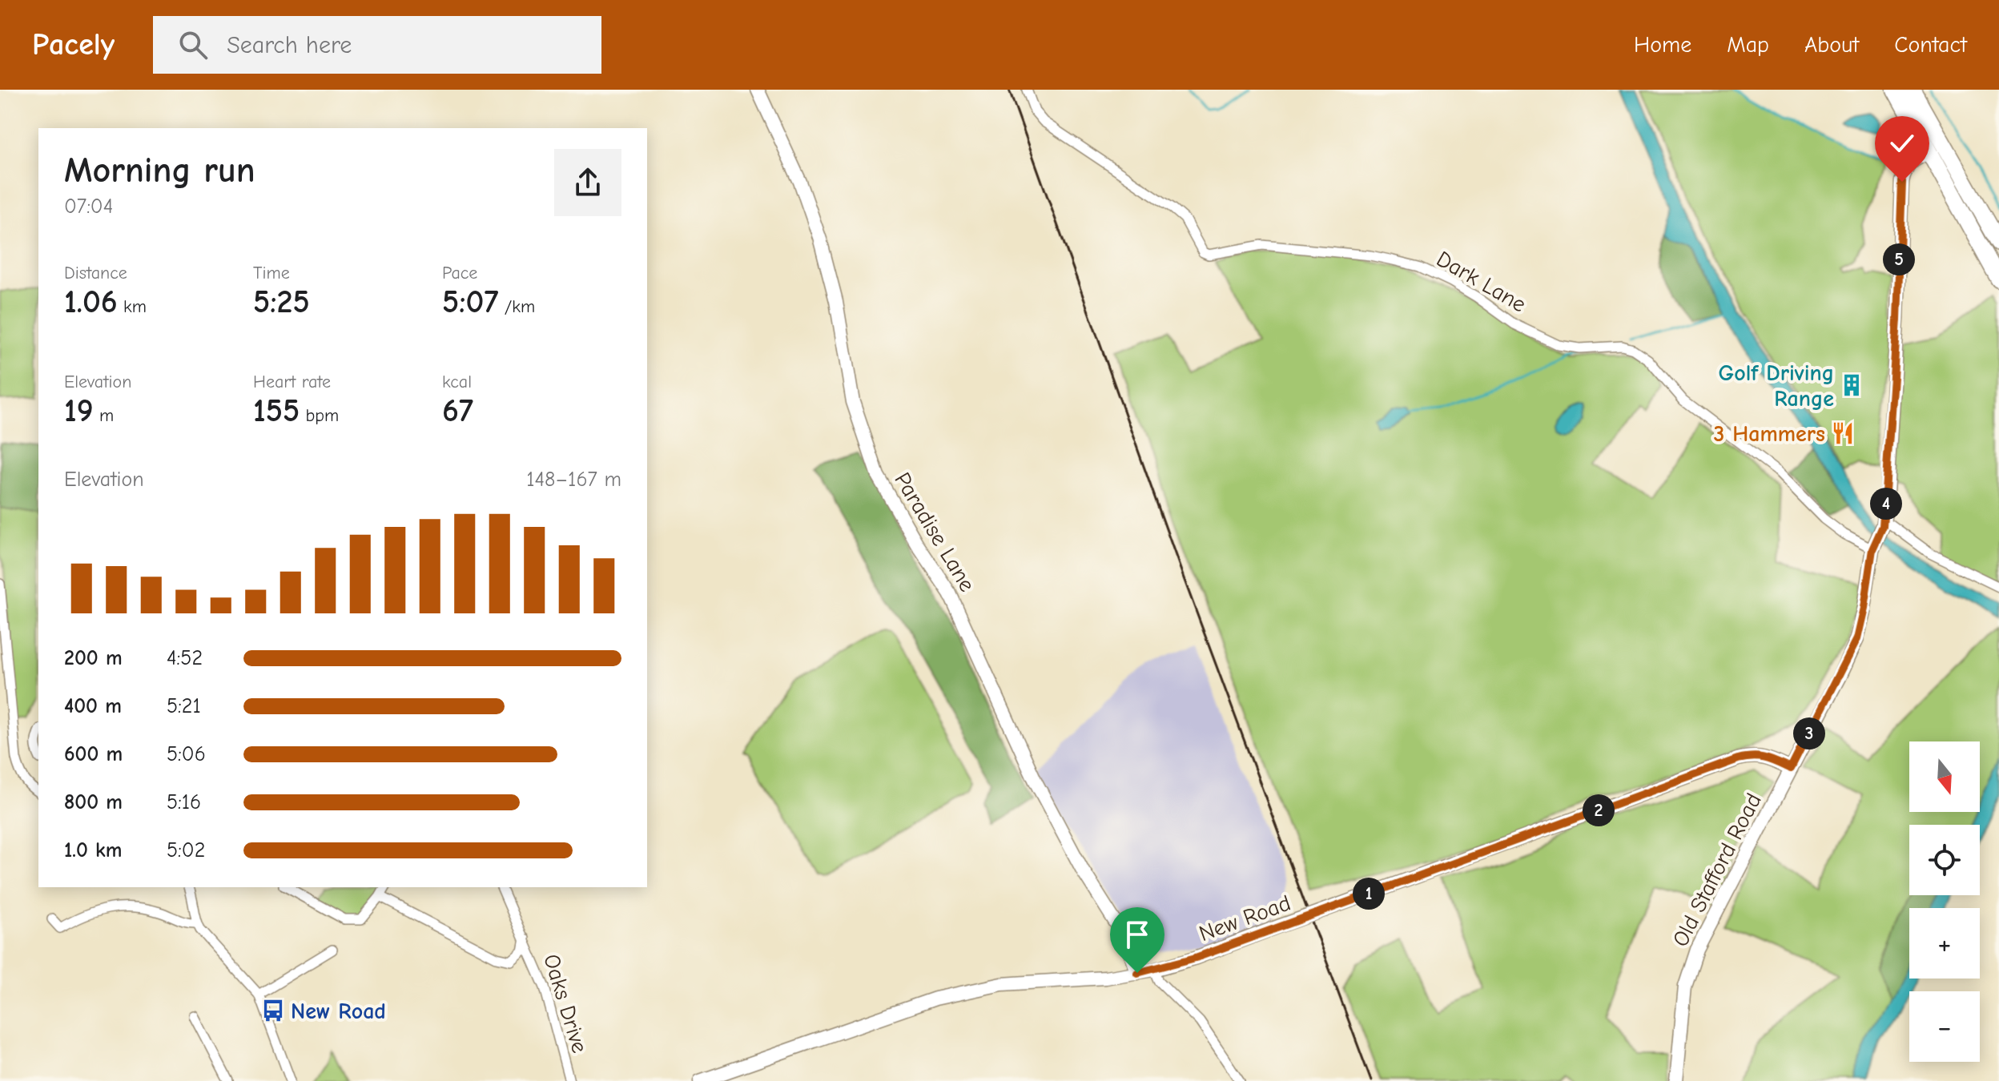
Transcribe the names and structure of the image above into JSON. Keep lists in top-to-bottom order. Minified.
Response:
{"streets":{"street":["Dark Lane","Paradise Lane","Old Stafford Road","New Road","Oaks Drive"]},"crossings":[["Dark Lane","Old Stafford Road"],["Paradise Lane","New Road"],["Old Stafford Road","New Road"]],"places":{"building":["Golf Driving Range"],"restaurant":["3 Hammers"],"bus stop":["New Road"]},"north":"bottom","page":{"header":"Pacely","search":"Search here","nav":["Home","Map","About","Contact"],"heading":["Morning run","07:04"],"stats":[["Distance","1.06 km"],["Time","5:25"],["Pace","5:07 /km"],["Elevation","19 m"],["Heart rate","155 bpm"],["kcal","67"]],"pins":["5","4","3","2","1"],"chart":["Elevation","148–167 m"],"list":[{"name":"200 m","note":"4:52"},{"name":"400 m","note":"5:21"},{"name":"600 m","note":"5:06"},{"name":"800 m","note":"5:16"},{"name":"1.0 km","note":"5:02"}],"map_buttons":["+","−"]}}
